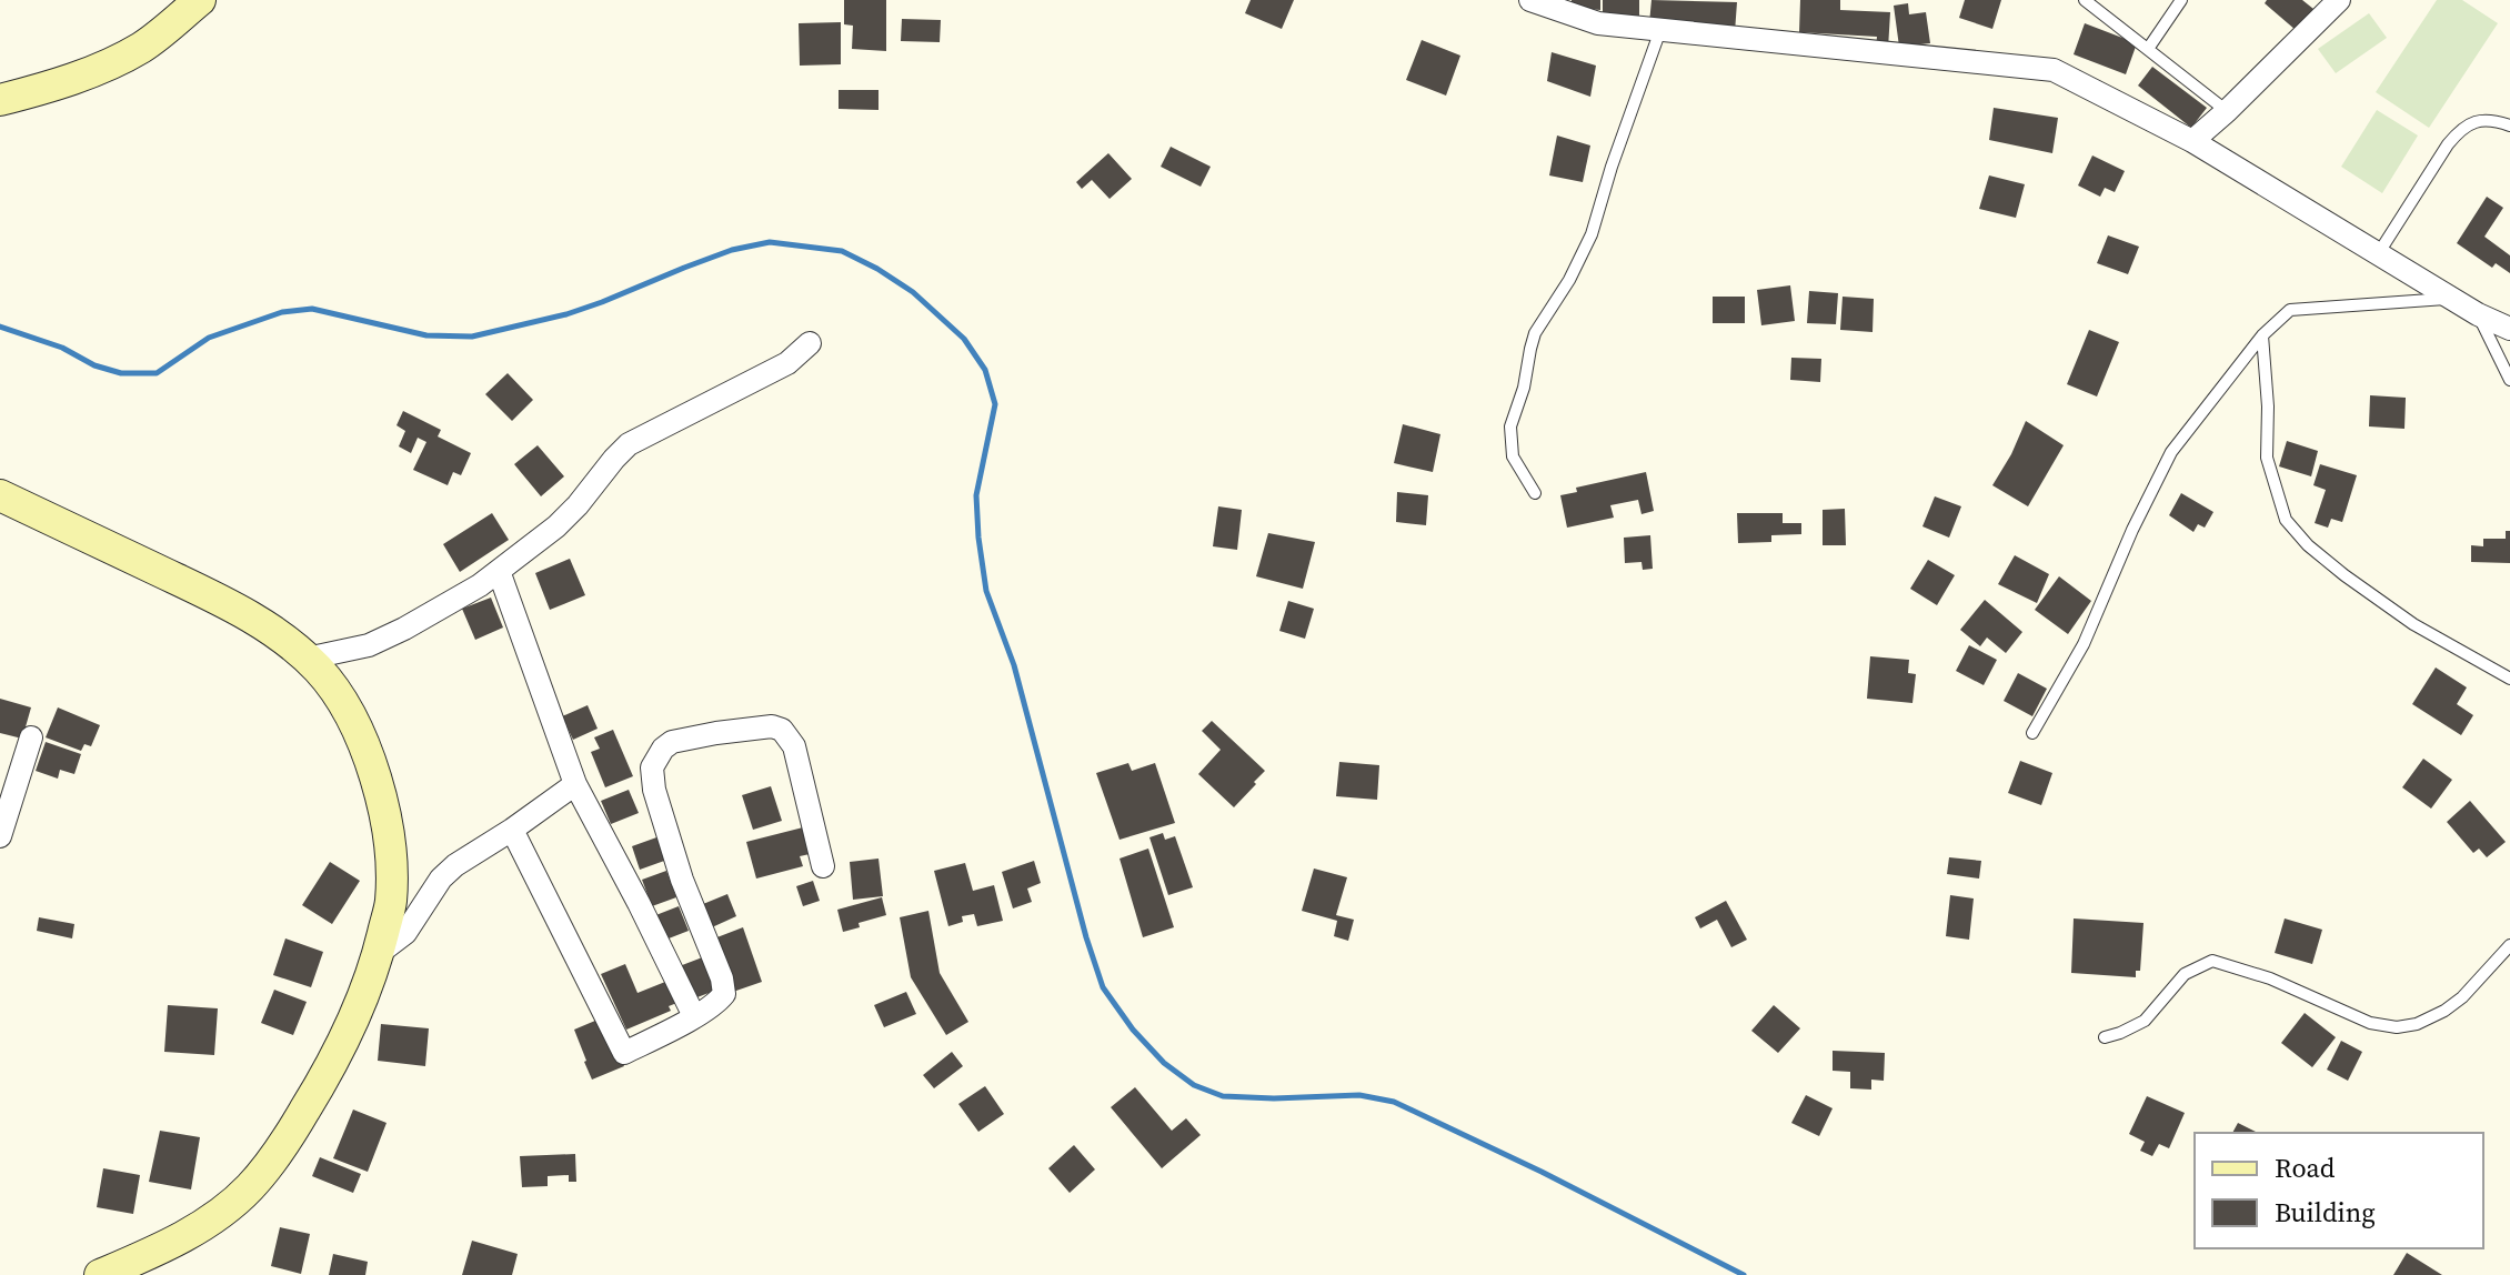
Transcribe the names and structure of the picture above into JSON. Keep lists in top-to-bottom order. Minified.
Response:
{"legend":["Road","Building"]}
